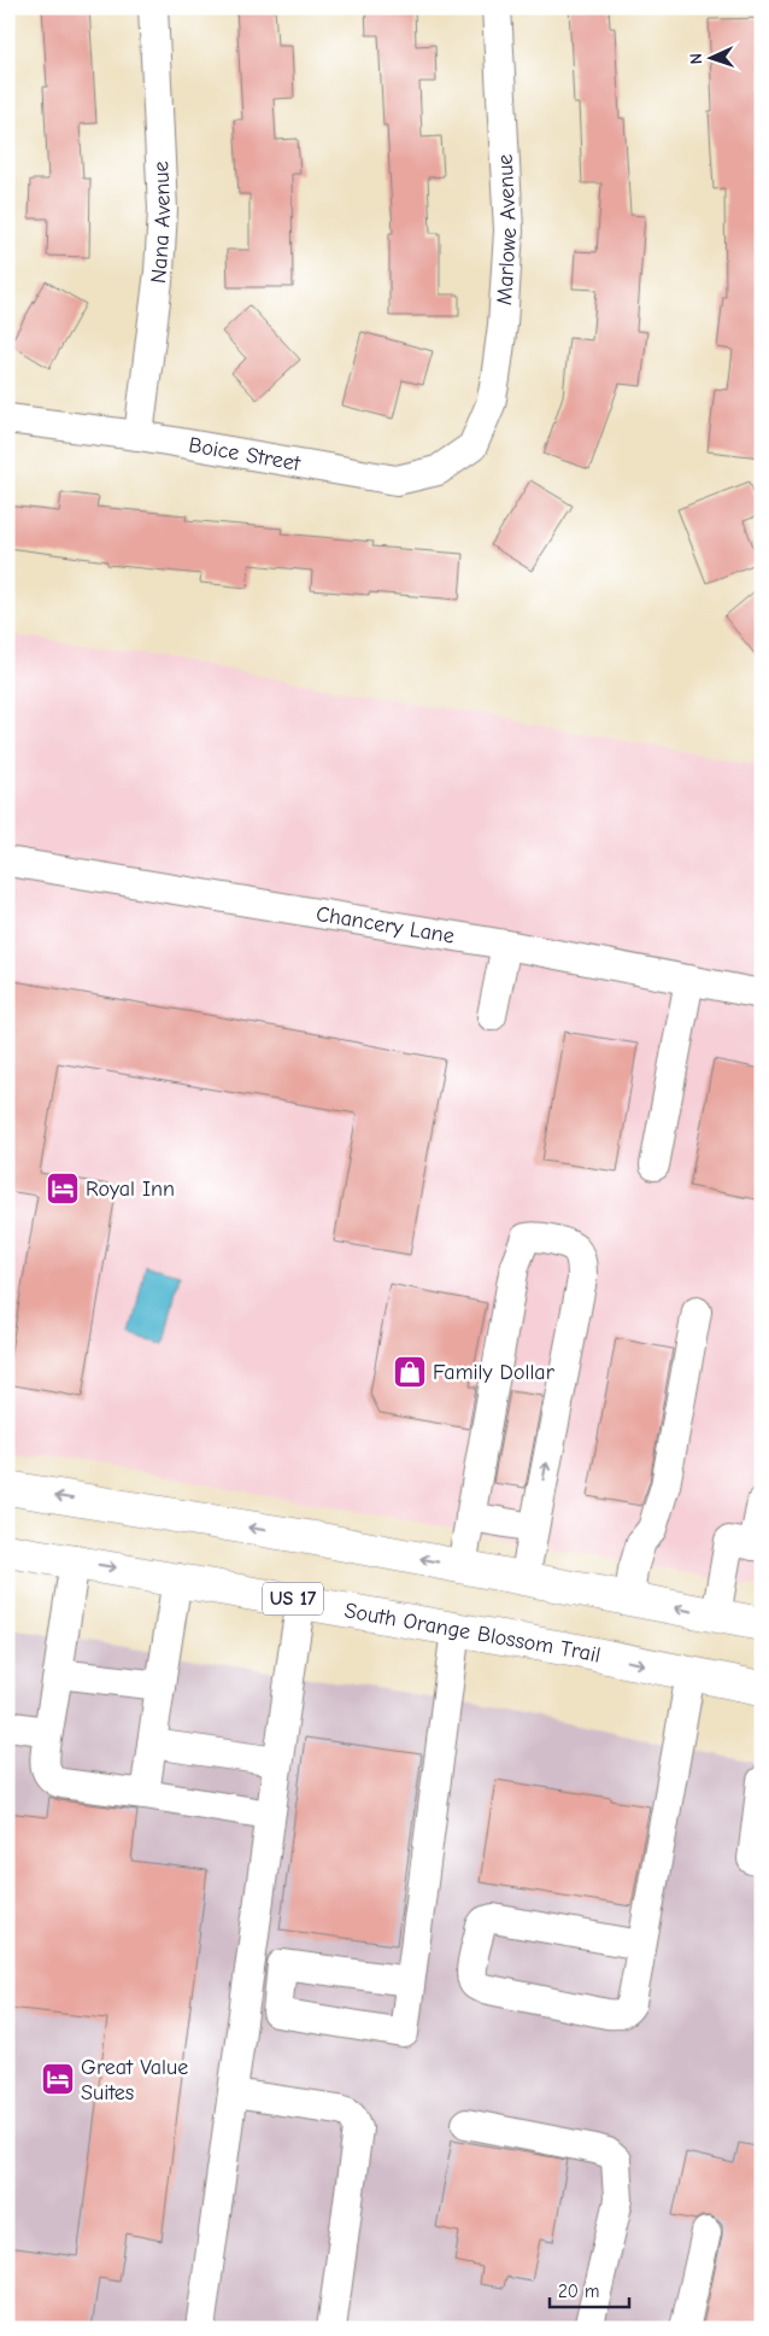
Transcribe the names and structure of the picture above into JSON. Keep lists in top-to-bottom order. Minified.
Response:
{"streets":{"main road":["US 17","South Orange Blossom Trail"],"street":["Nana Avenue","Marlowe Avenue","Boice Street","Chancery Lane"]},"crossings":[["Nana Avenue","Boice Street"],["Marlowe Avenue","Boice Street"]],"places":{"hotel":["Royal Inn","Great Value Suites"],"shop":["Family Dollar"]},"scale_bar":"20 m","north":"left"}
